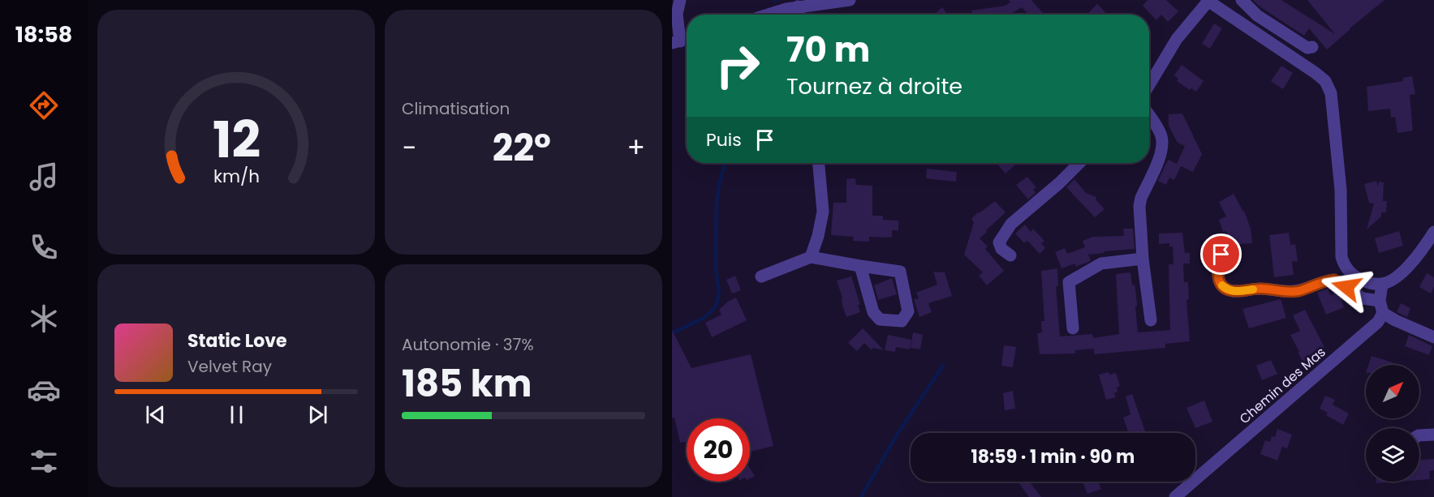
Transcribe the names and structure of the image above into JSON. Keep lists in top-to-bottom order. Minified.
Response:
{"streets":{"street":["Chemin des Mas"]},"north":"top right","page":{"tabs":"18:58","tile":["Climatisation",["Autonomie · 37%","185 km"]],"turn":["70 m","Tournez à droite"],"then":"Puis","heat":["−","22°","+"],"song":["Static Love","Velvet Ray"],"limit":"20","trip":"18:59 · 1 min · 90 m","gauge":["12","km/h"]}}
